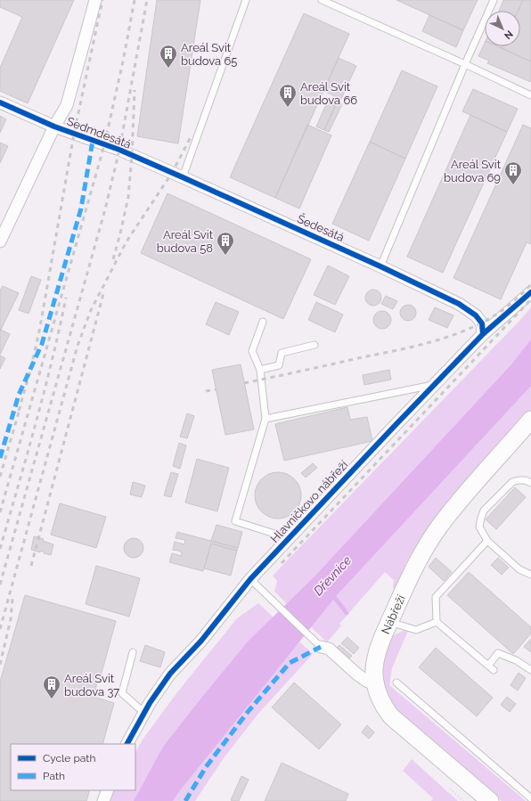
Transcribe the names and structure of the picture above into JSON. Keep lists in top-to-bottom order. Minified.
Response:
{"streets":{"street":["Sedmdesátá","Šedesátá","Hlavničkovo nábřeží","Nábřeží"]},"crossings":[["Sedmdesátá","Šedesátá"],["Šedesátá","Hlavničkovo nábřeží"]],"water":["Dřevnice"],"places":{"building":["Areál Svit budova 65","Areál Svit budova 66","Areál Svit budova 69","Areál Svit budova 58","Areál Svit budova 37"]},"legend":["Cycle path","Path"],"north":"bottom right"}
